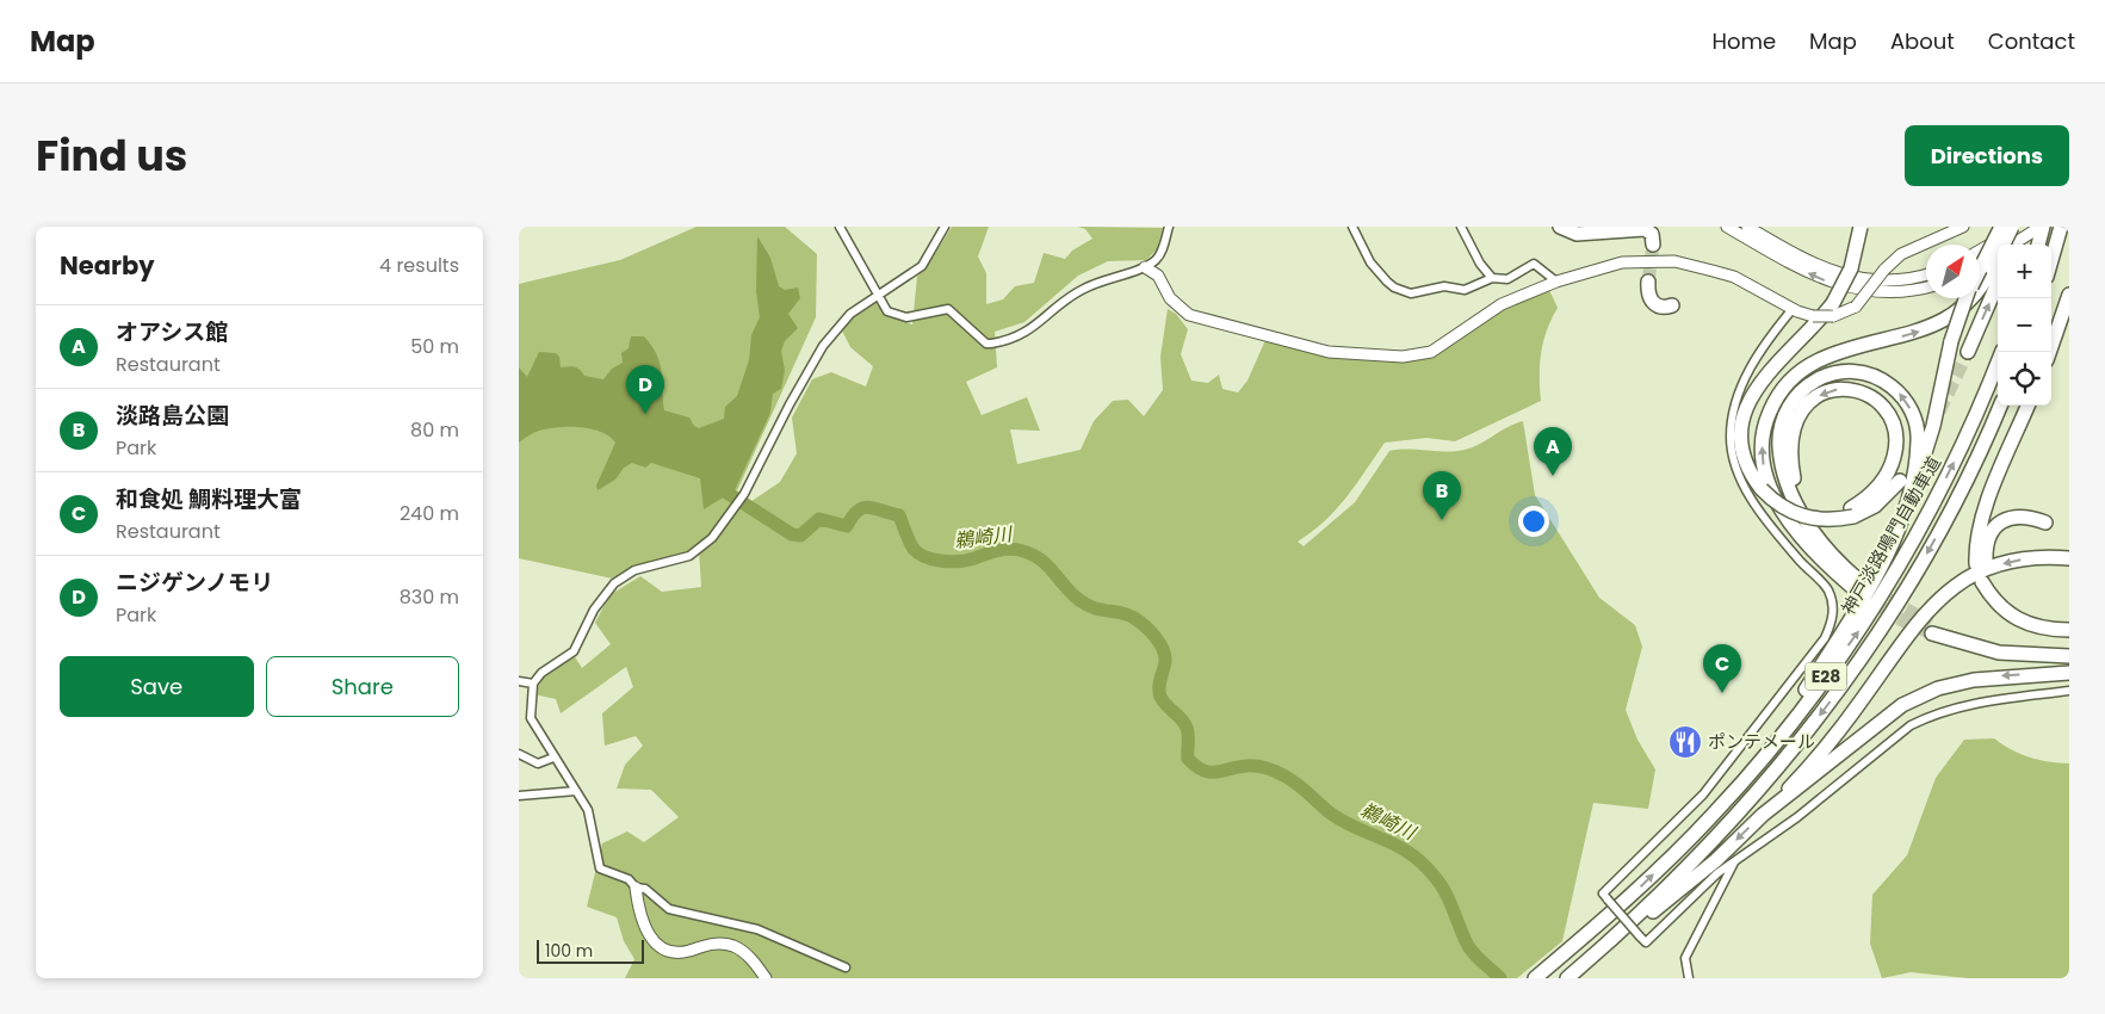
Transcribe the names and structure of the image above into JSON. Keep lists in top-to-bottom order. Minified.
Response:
{"streets":{"highway":["神戸淡路鳴門自動車道","E28"]},"water":["鵜崎川"],"places":{"restaurant":["ポンテメール"]},"scale_bar":"100 m","north":"top right","page":{"header":"Map","nav":["Home","Map","About","Contact"],"title":"Find us","buttons":["Directions",["Save","Share"]],"heading":["Nearby","4 results"],"map_buttons":["+","−"],"list":[{"mark":"A","name":"オアシス館","note":"Restaurant","value":"50 m"},{"mark":"B","name":"淡路島公園","note":"Park","value":"80 m"},{"mark":"C","name":"和食処 鯛料理大富","note":"Restaurant","value":"240 m"},{"mark":"D","name":"ニジゲンノモリ","note":"Park","value":"830 m"}],"pins":["D","A","B","C"],"scale":"100 m"}}
